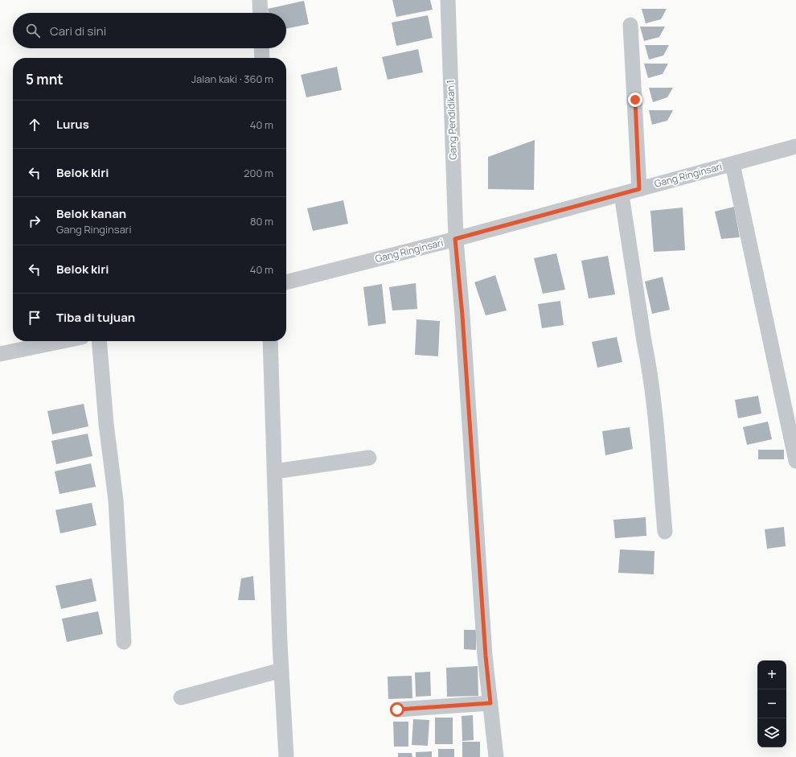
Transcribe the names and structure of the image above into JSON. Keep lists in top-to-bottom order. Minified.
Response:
{"streets":{"street":["Gang Pendidikan 1","Gang Ringinsari"]},"crossings":[["Gang Pendidikan 1","Gang Ringinsari"]],"page":{"search":"Cari di sini","heading":["5 mnt","Jalan kaki · 360 m"],"list":[["Lurus","40 m"],["Belok kiri","200 m"],["Belok kanan","Gang Ringinsari","80 m"],["Belok kiri","40 m"],"Tiba di tujuan"],"map_buttons":["+","−"]}}
